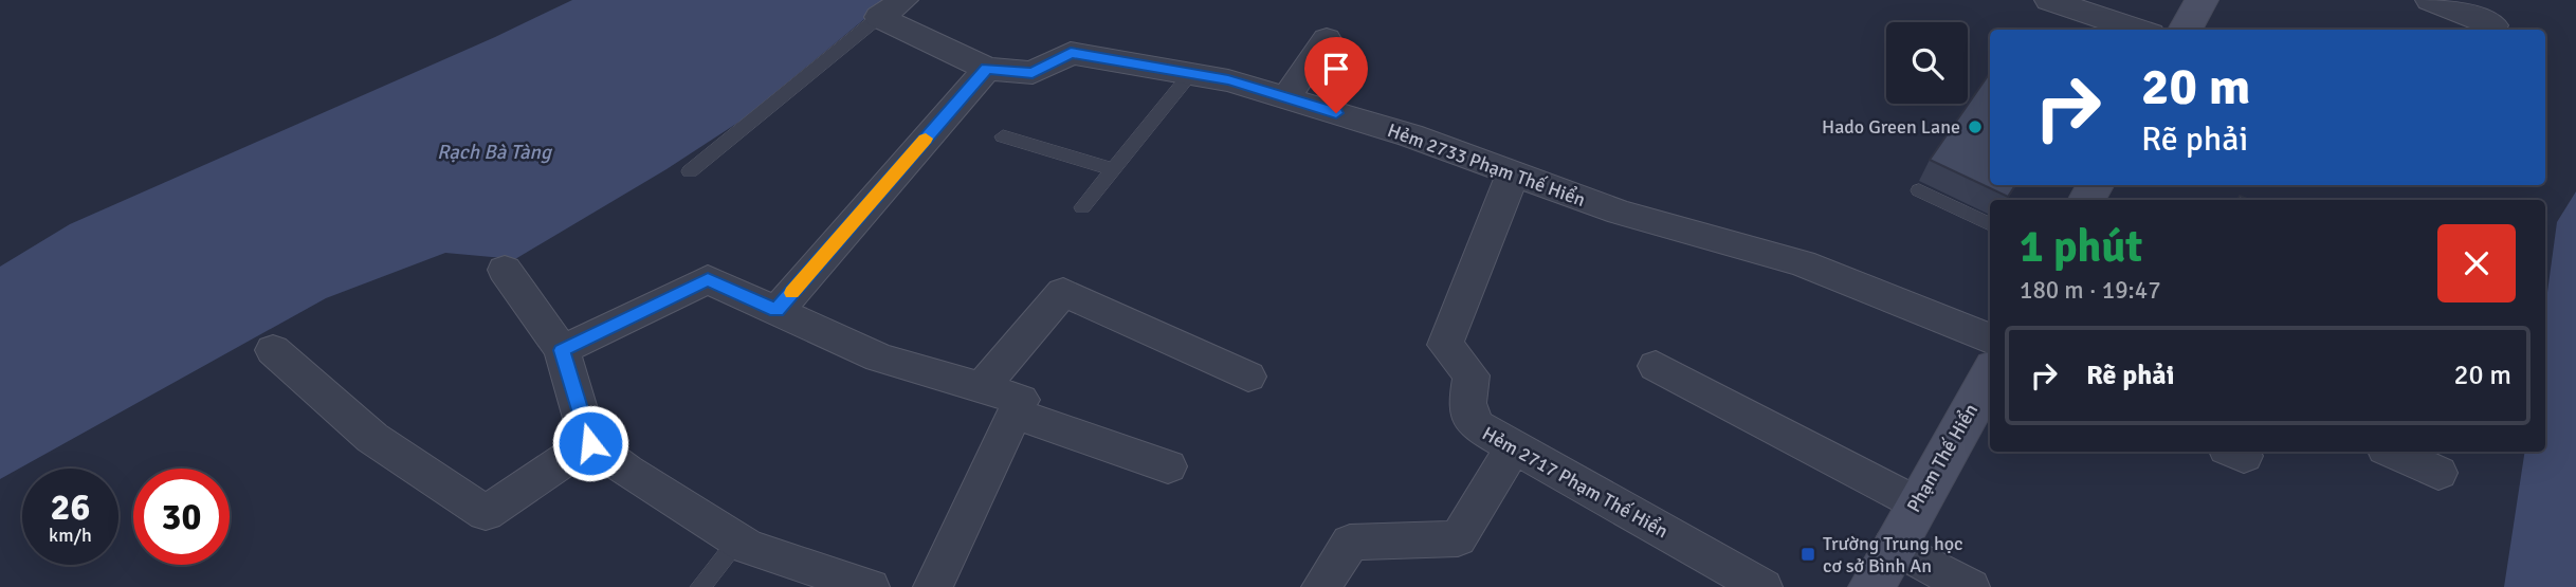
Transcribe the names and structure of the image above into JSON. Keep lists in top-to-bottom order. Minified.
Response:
{"streets":{"main road":["Phạm Thế Hiển"],"street":["Hẻm 2733 Phạm Thế Hiển","Hẻm 2717 Phạm Thế Hiển"]},"crossings":[["Hẻm 2733 Phạm Thế Hiển","Hẻm 2717 Phạm Thế Hiển"]],"water":["Rạch Bà Tàng"],"places":{"other":["Hado Green Lane"],"transit":["Trường Trung học cơ sở Bình An"]},"page":{"turn":["20 m","Rẽ phải"],"heading":["1 phút","180 m · 19:47"],"list":[{"name":"Rẽ phải","value":"20 m"}],"speed":"26 km/h","limit":"30"}}
